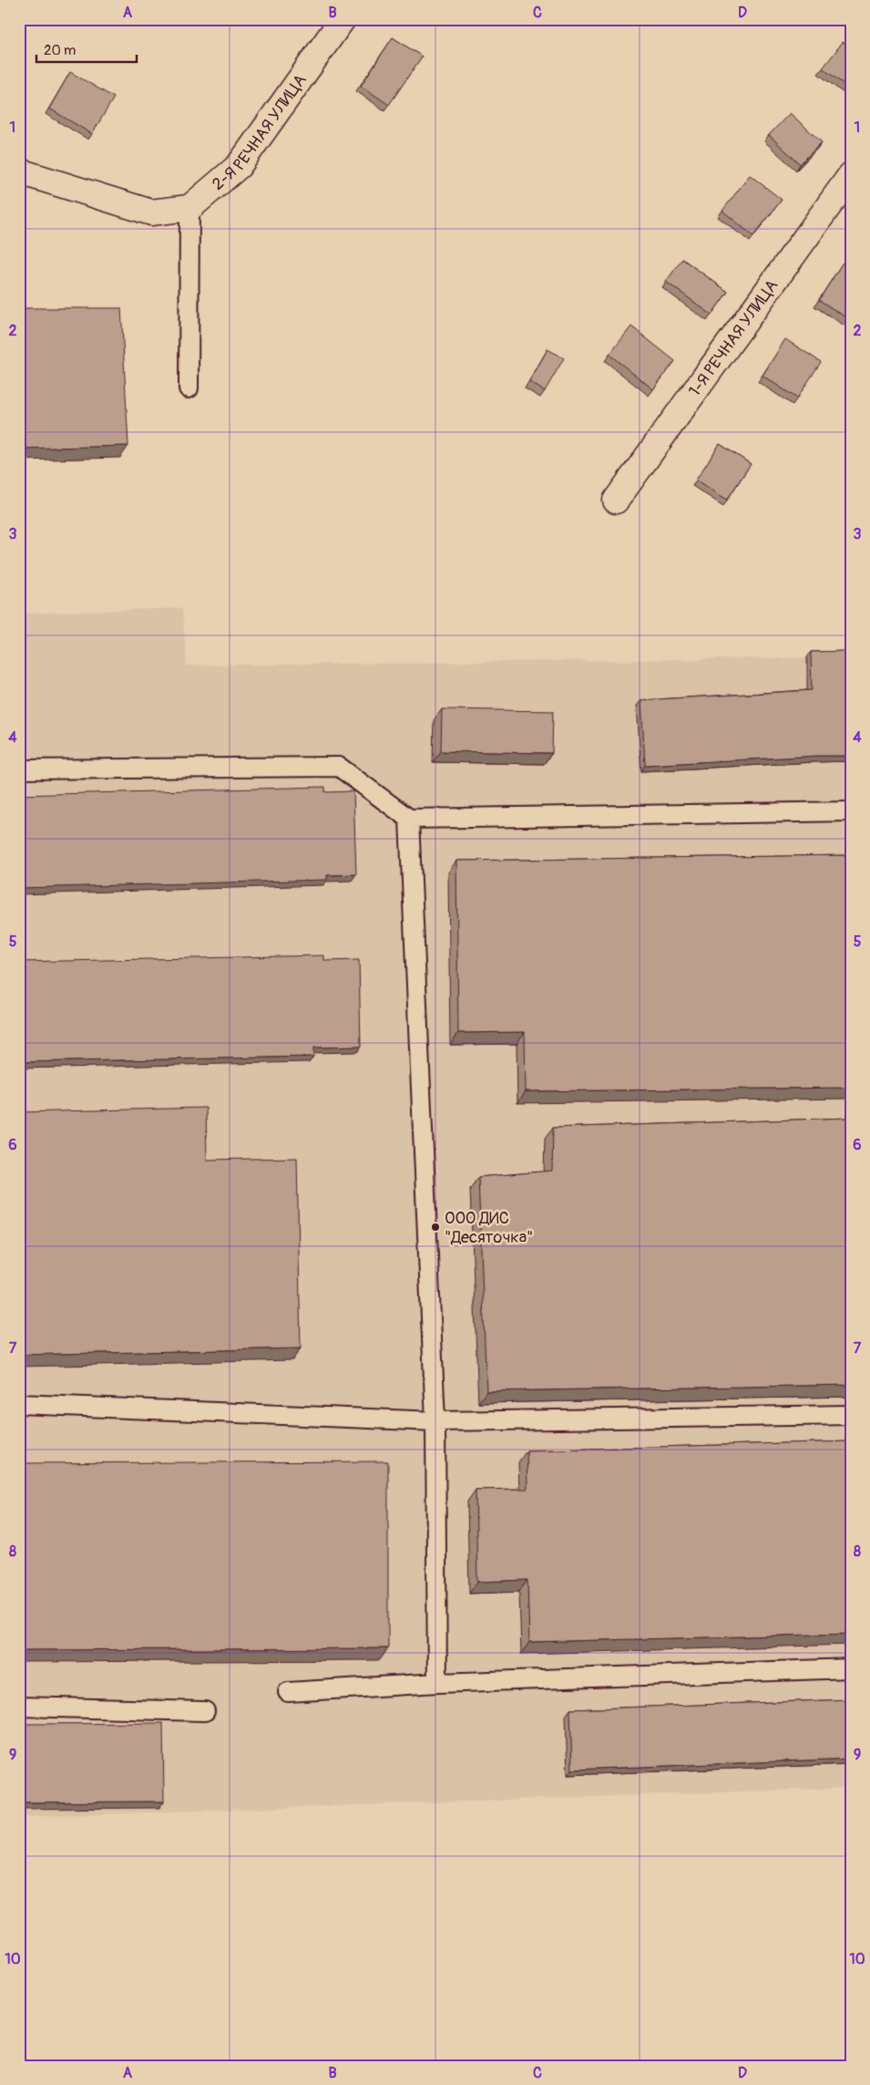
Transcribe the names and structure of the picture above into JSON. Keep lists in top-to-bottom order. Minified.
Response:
{"streets":{"street":["2-Я РЕЧНАЯ УЛИЦА","1-Я РЕЧНАЯ УЛИЦА"]},"places":["ООО ДИС \"Десяточка\""],"scale_bar":"20 m","grid":{"columns":["A","B","C","D"],"rows":["1","2","3","4","5","6","7","8","9","10"]}}
